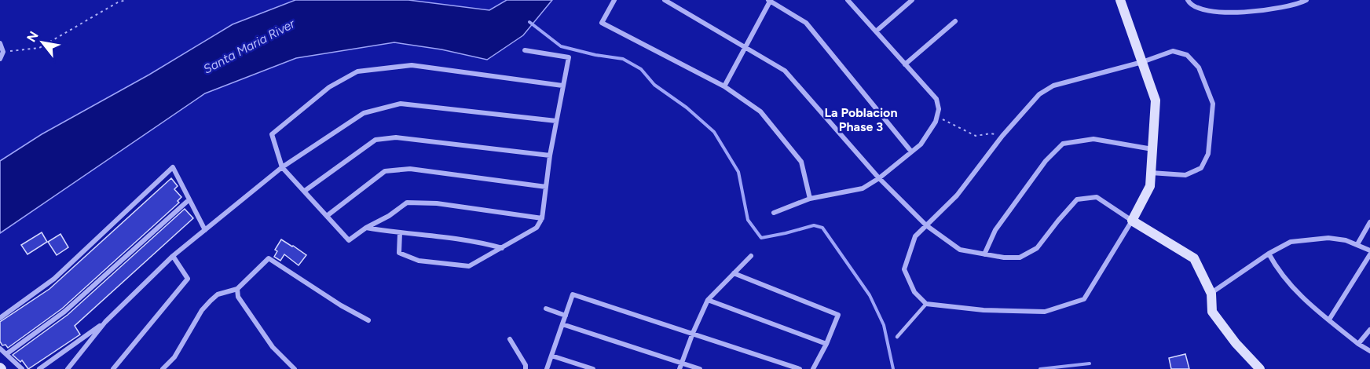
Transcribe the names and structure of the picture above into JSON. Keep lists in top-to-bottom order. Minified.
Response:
{"districts":["La Poblacion Phase 3"],"water":["Santa Maria River"],"north":"top left"}
